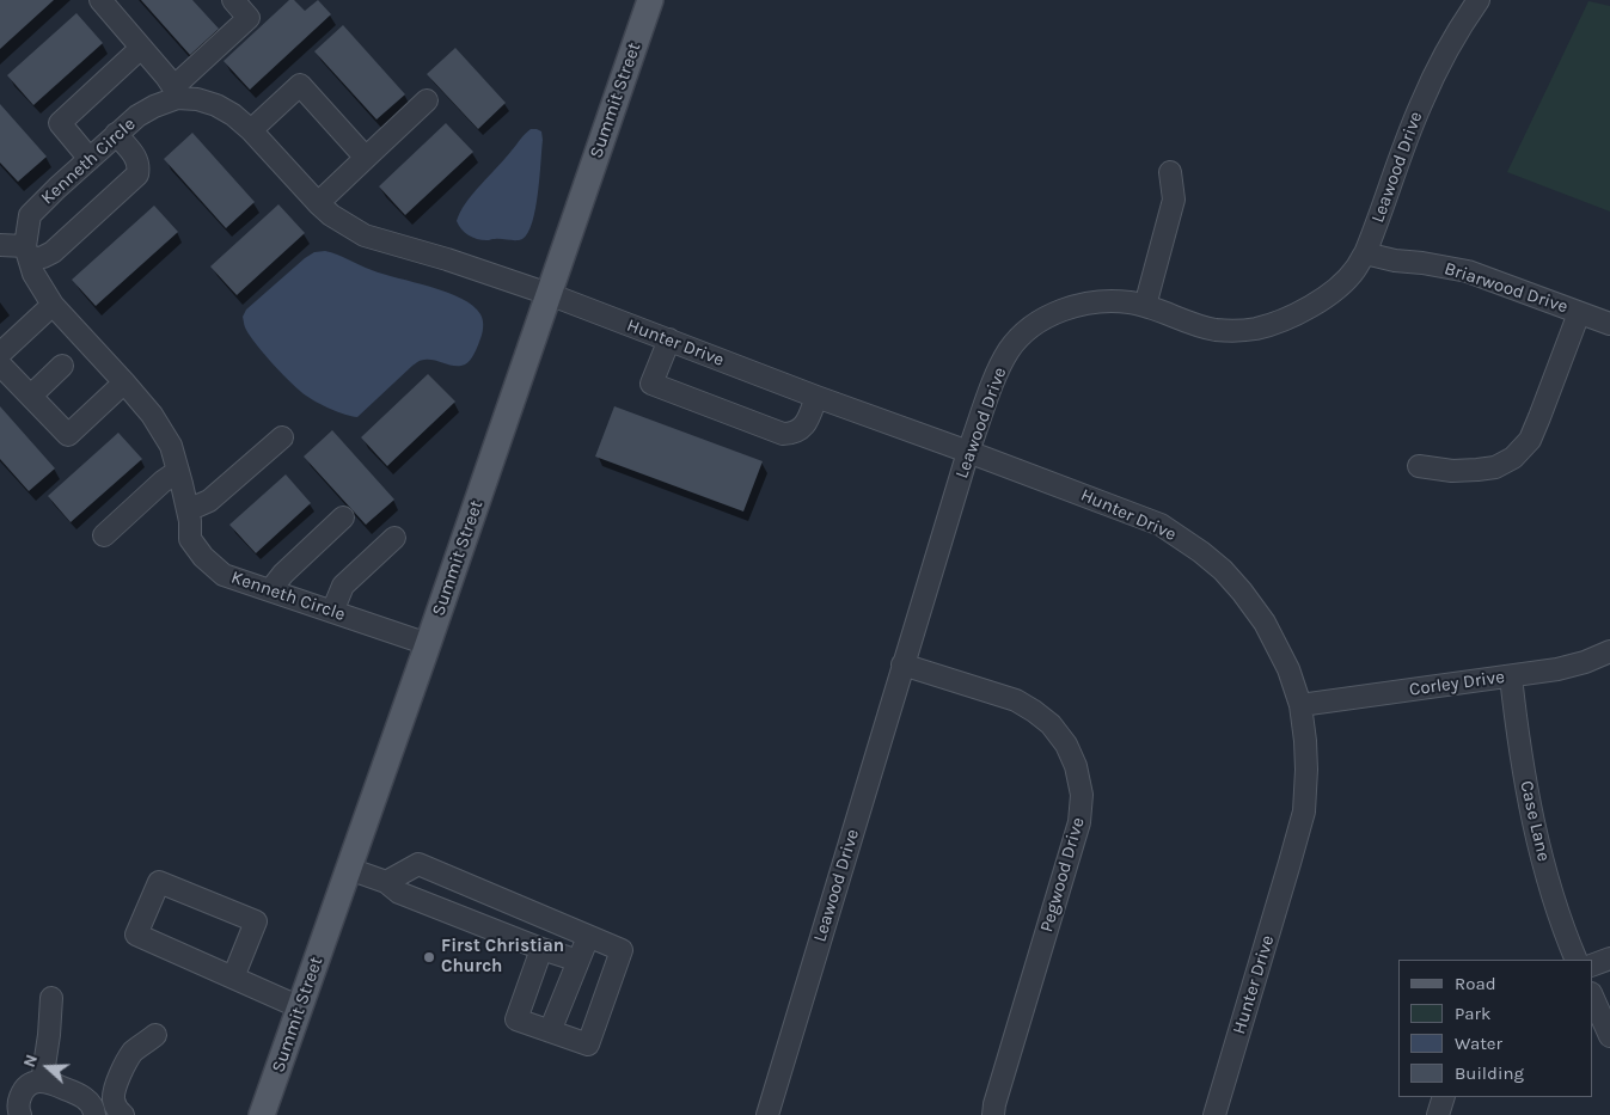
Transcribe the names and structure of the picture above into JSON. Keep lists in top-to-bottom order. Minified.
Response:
{"streets":{"main road":["Summit Street"],"street":["Kenneth Circle","Leawood Drive","Briarwood Drive","Hunter Drive","Corley Drive","Case Lane","Pegwood Drive"]},"crossings":[["Summit Street","Kenneth Circle"],["Summit Street","Hunter Drive"],["Kenneth Circle","Hunter Drive"],["Leawood Drive","Briarwood Drive"],["Leawood Drive","Hunter Drive"],["Leawood Drive","Pegwood Drive"],["Hunter Drive","Corley Drive"],["Corley Drive","Case Lane"]],"places":["First Christian Church"],"legend":["Road","Park","Water","Building"],"north":"left"}
